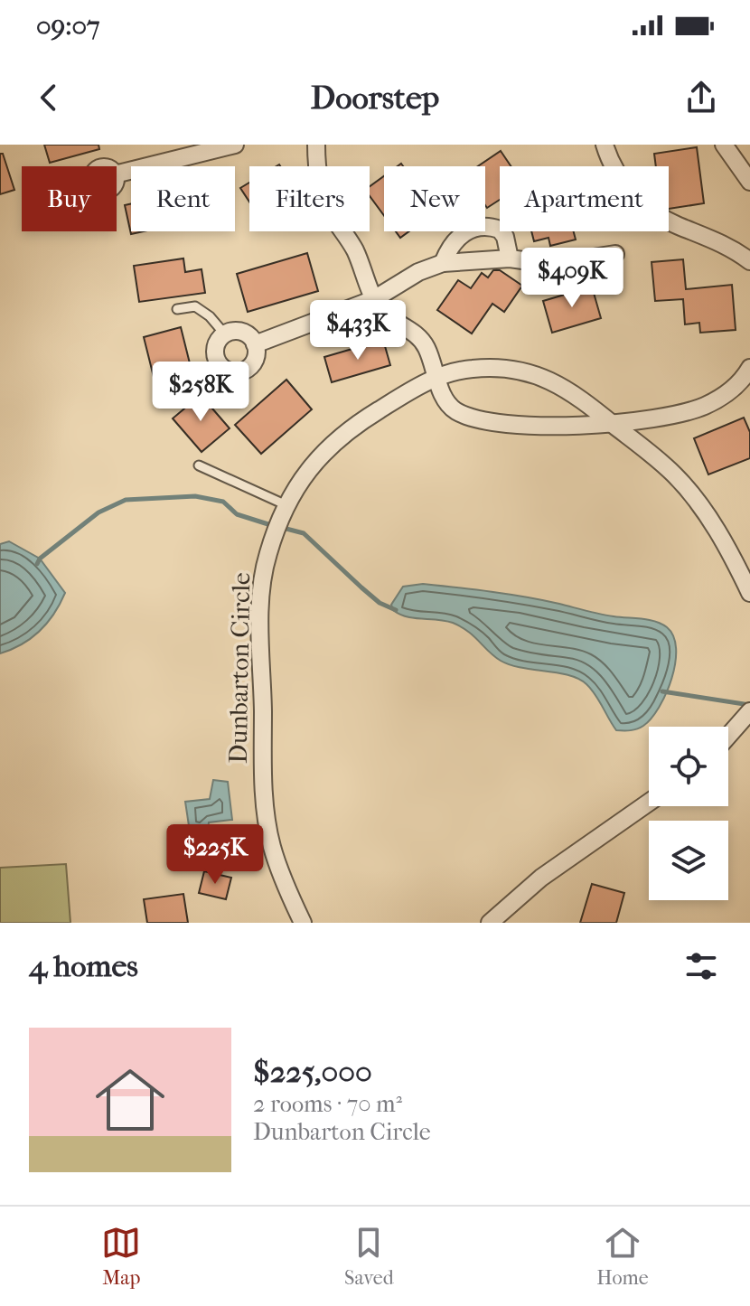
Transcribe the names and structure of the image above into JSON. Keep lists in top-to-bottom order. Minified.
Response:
{"streets":{"street":["Dunbarton Circle"]},"page":{"status":"09:07","header":"Doorstep","chip":["Buy","Rent","Filters","New","Apartment"],"price":["$409K","$433K","$258K","$225K"],"heading":"4 homes","list":[{"name":"$225,000","note":"2 rooms · 70 m² · Dunbarton Circle"}],"tabs":["Map","Saved","Home"]}}
